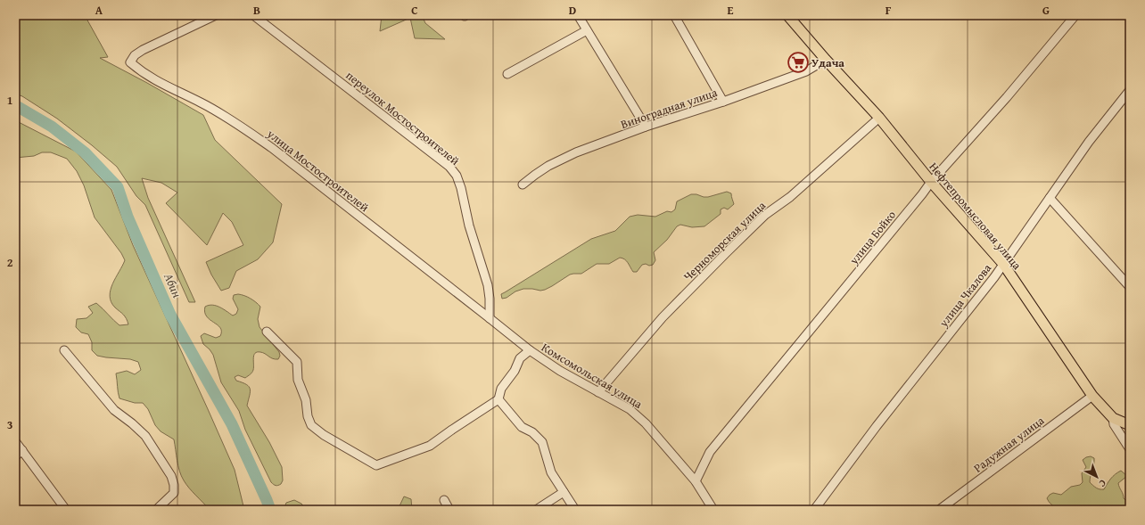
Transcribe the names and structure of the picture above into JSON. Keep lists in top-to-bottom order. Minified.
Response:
{"streets":{"main road":["Нефтепромысловая улица"],"street":["Виноградная улица","переулок Мостостроителей","улица Мостостроителей","улица Бойко","Черноморская улица","улица Чкалова","Комсомольская улица","Радужная улица"]},"crossings":[["Виноградная улица","Нефтепромысловая улица"],["переулок Мостостроителей","улица Мостостроителей"],["переулок Мостостроителей","Комсомольская улица"],["улица Мостостроителей","Комсомольская улица"],["Нефтепромысловая улица","улица Бойко"],["Нефтепромысловая улица","Черноморская улица"],["Нефтепромысловая улица","улица Чкалова"],["Нефтепромысловая улица","Радужная улица"],["улица Бойко","Комсомольская улица"],["Черноморская улица","Комсомольская улица"]],"water":["Абин"],"places":{"supermarket":["Удача"]},"north":"bottom right","grid":{"columns":["A","B","C","D","E","F","G"],"rows":["1","2","3"]}}
